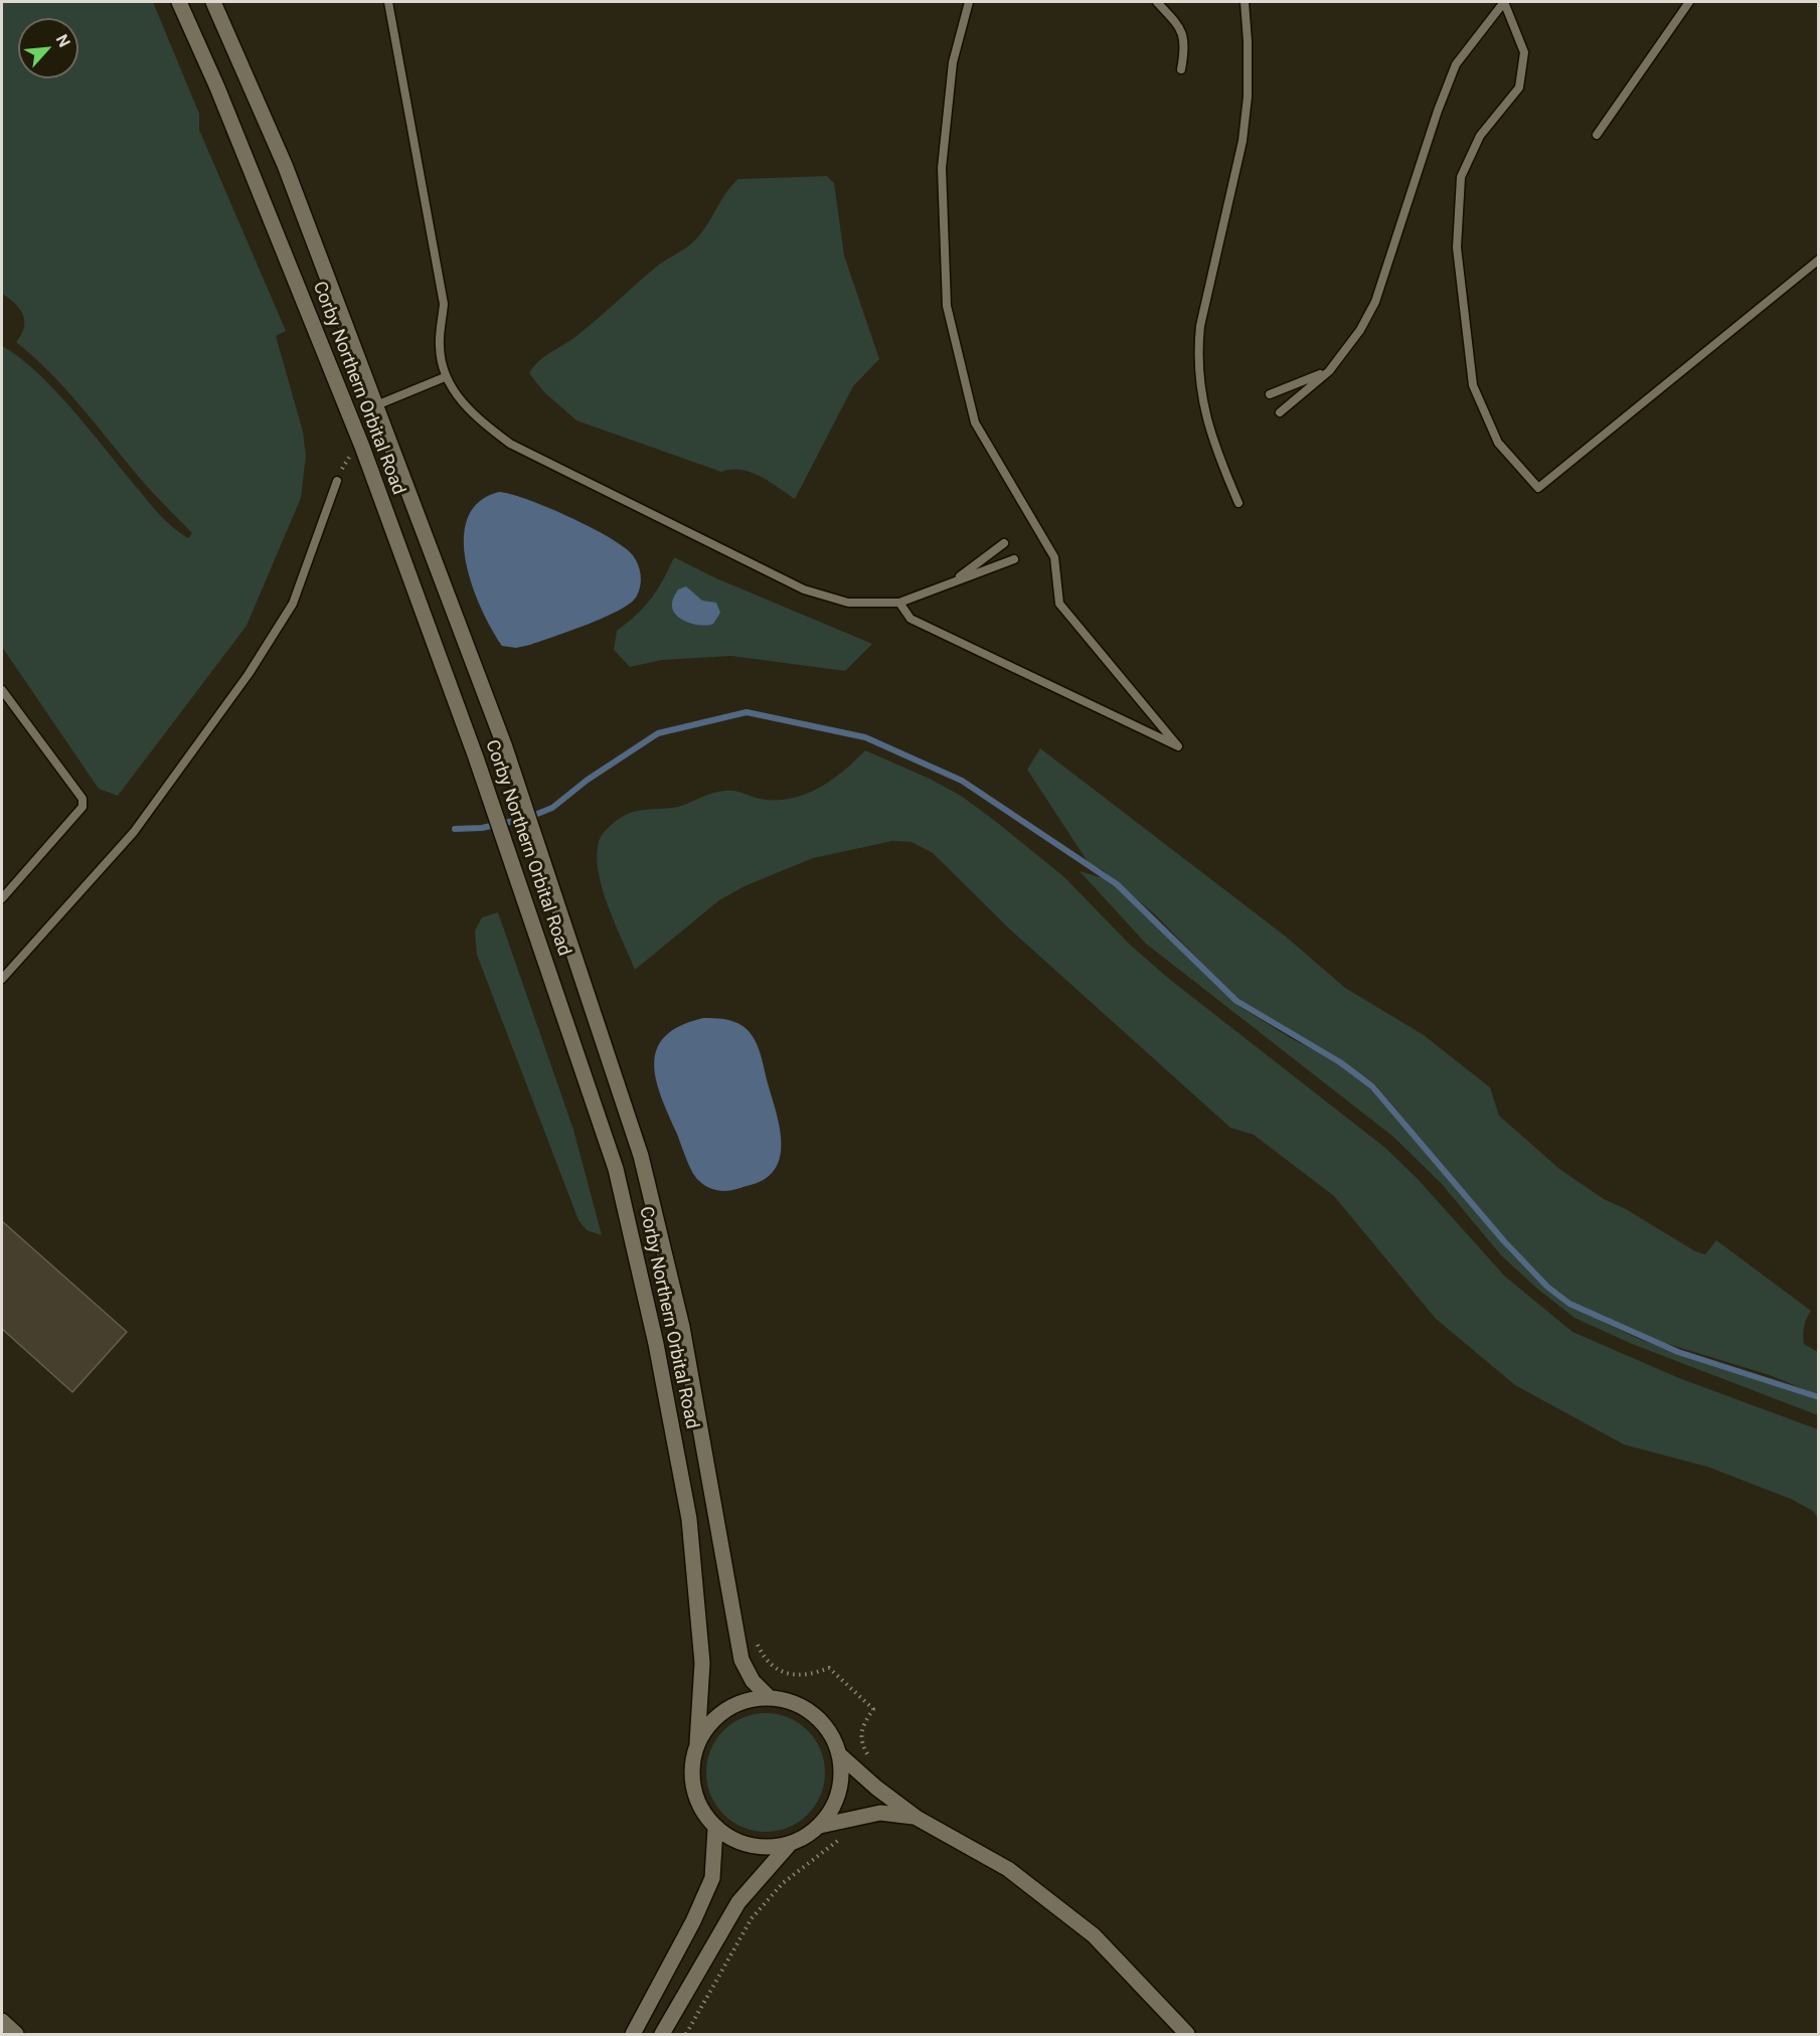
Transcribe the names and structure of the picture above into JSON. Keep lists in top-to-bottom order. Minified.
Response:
{"streets":{"street":["Corby Northern Orbital Road"]},"north":"top right"}
